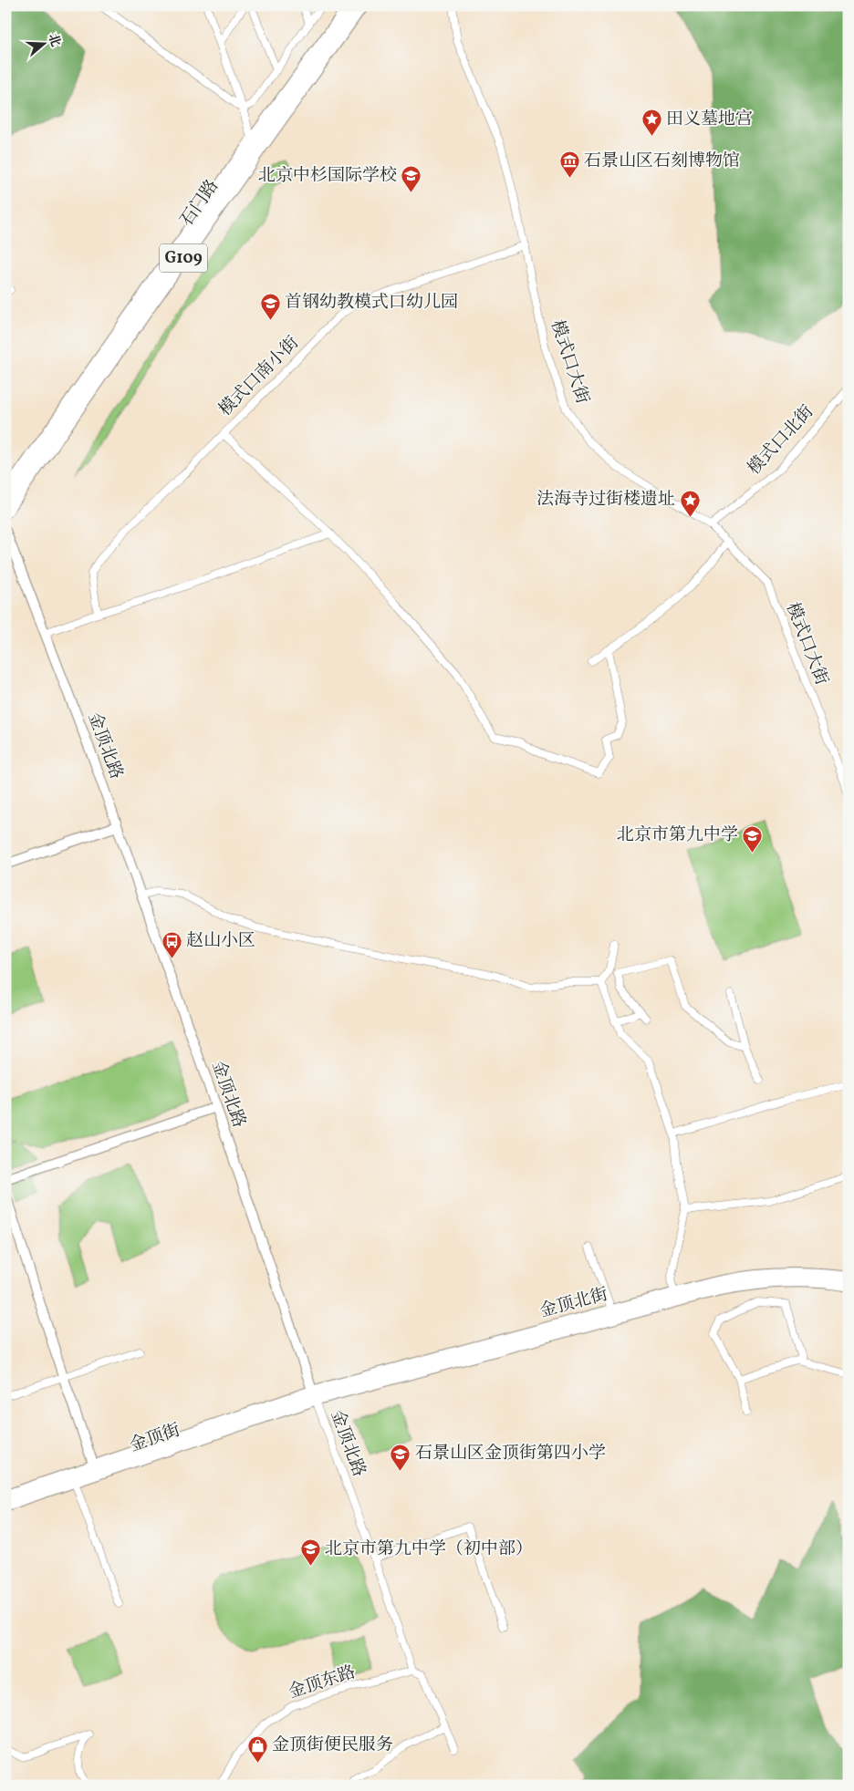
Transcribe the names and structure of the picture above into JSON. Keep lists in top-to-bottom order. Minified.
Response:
{"streets":{"highway":["石门路","G109"],"main road":["金顶北街","金顶街"],"street":["模式口大街","模式口南小街","模式口北街","金顶北路","金顶东路"]},"crossings":[["模式口大街","模式口南小街"],["模式口大街","模式口北街"],["金顶北路","金顶北街"],["金顶北路","金顶街"],["金顶北路","金顶东路"],["金顶北街","金顶街"]],"places":{"place":["田义墓地宫","法海寺过街楼遗址"],"museum":["石景山区石刻博物馆"],"school or university":["北京中杉国际学校","首钢幼教模式口幼儿园","北京市第九中学","石景山区金顶街第四小学","北京市第九中学（初中部）"],"bus stop":["赵山小区"],"shop":["金顶街便民服务"]},"north":"right"}
